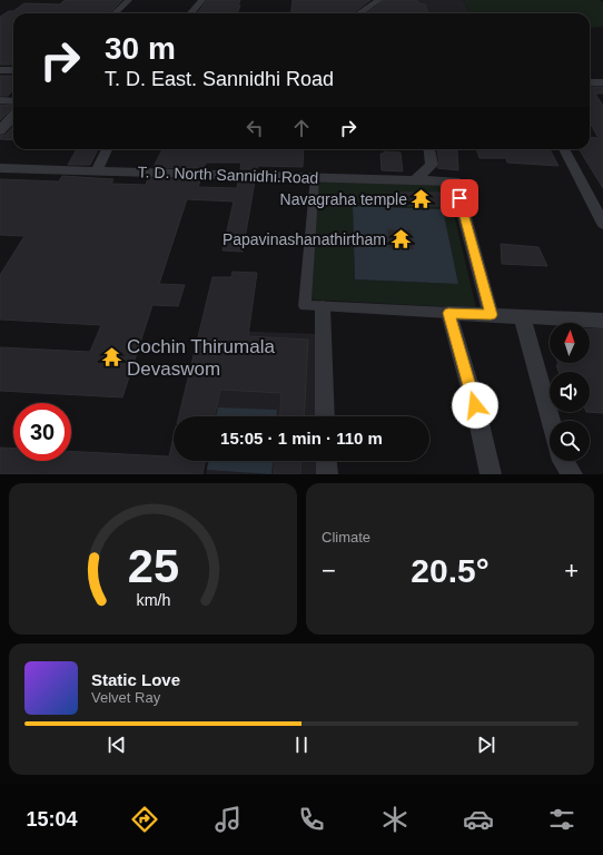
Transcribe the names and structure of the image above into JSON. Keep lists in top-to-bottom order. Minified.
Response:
{"streets":{"street":["T. D. North Sannidhi.Road"]},"places":{"temple":["Navagraha temple","Papavinashanathirtham","Cochin Thirumala Devaswom"]},"north":"top","page":{"turn":["30 m","T. D. East. Sannidhi Road"],"limit":"30","trip":"15:05 · 1 min · 110 m","tile":"Climate","heat":["−","20.5°","+"],"song":["Static Love","Velvet Ray"],"tabs":"15:04","gauge":["25","km/h"]}}
